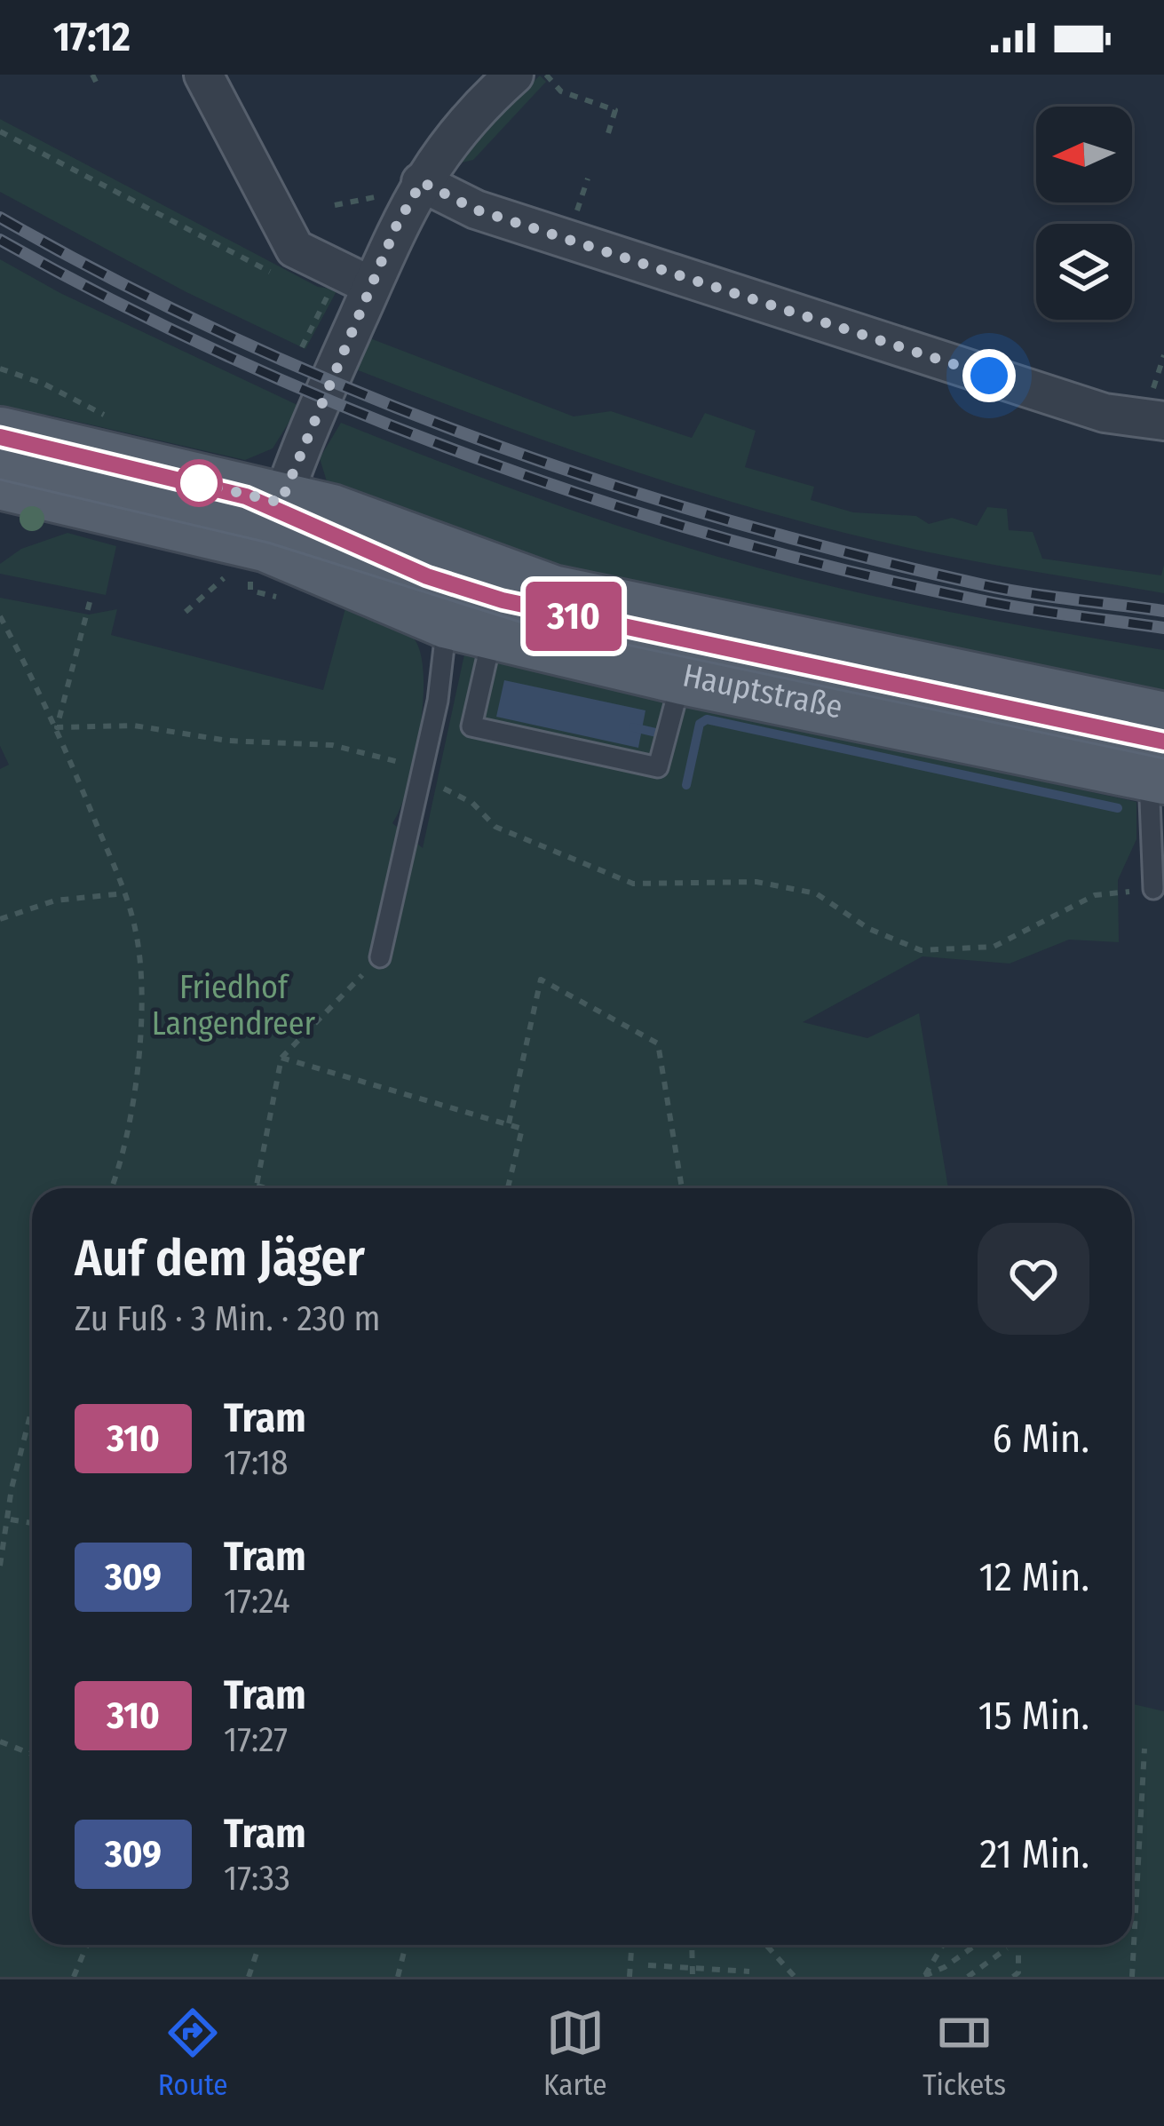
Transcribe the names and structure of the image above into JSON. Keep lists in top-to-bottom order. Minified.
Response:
{"streets":{"main road":["Hauptstraße"]},"parks":["Friedhof Langendreer"],"lines":["tram line 310"],"north":"left","page":{"status":"17:12","on_map":"310","heading":["Auf dem Jäger","Zu Fuß · 3 Min. · 230 m"],"list":[{"mark":"310","name":"Tram","note":"17:18","value":"6 Min."},{"mark":"309","name":"Tram","note":"17:24","value":"12 Min."},{"mark":"310","name":"Tram","note":"17:27","value":"15 Min."},{"mark":"309","name":"Tram","note":"17:33","value":"21 Min."}],"tabs":["Route","Karte","Tickets"]}}
